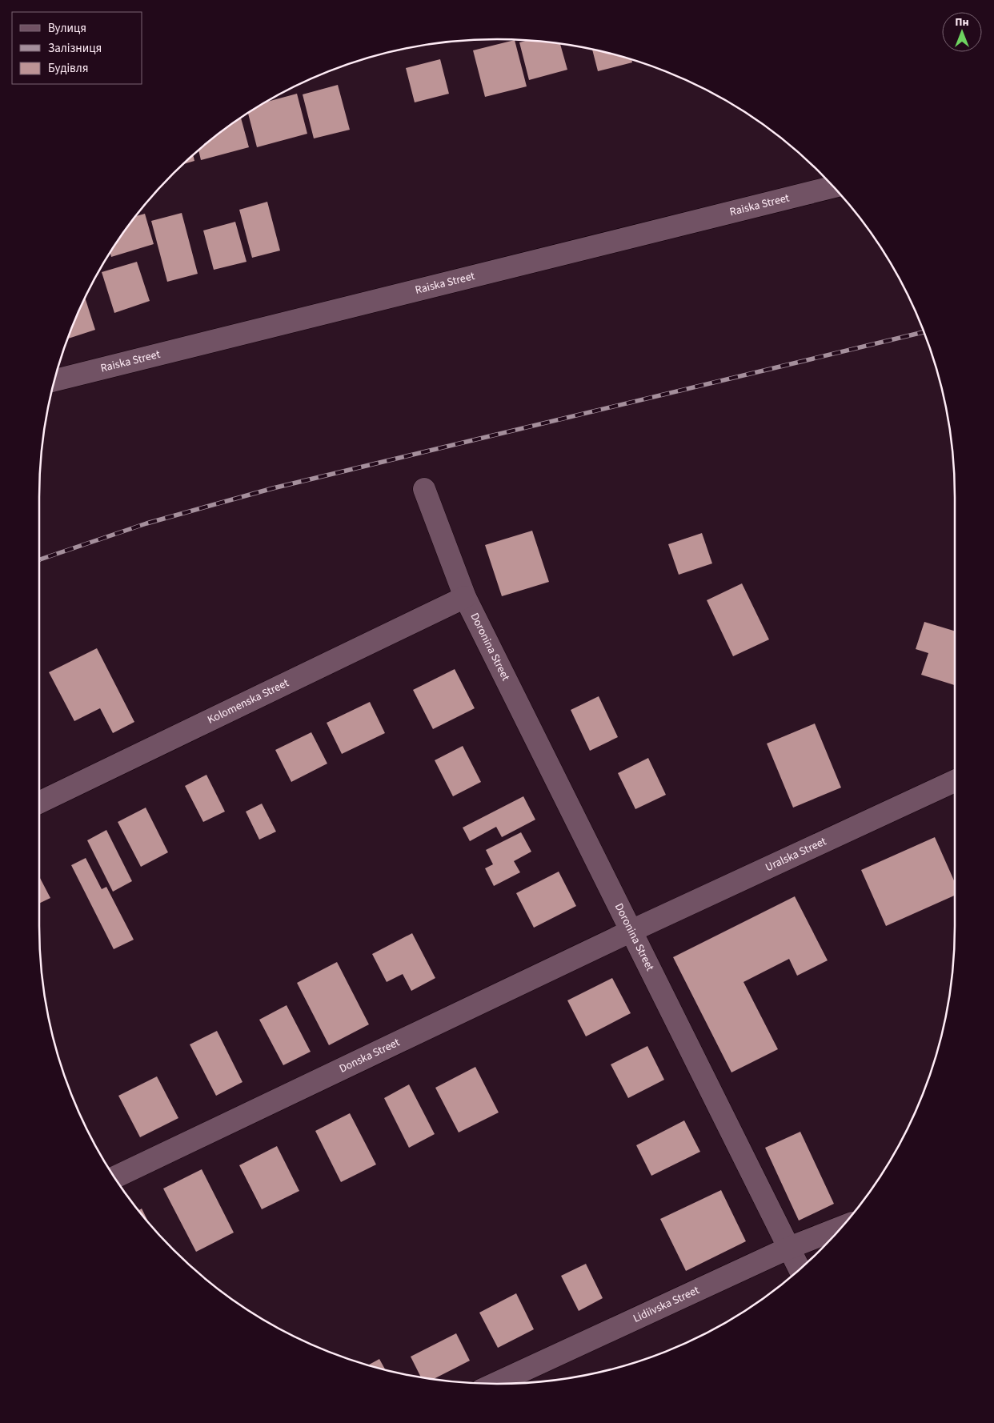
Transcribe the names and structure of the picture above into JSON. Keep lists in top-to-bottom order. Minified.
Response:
{"streets":{"street":["Raiska Street","Doronina Street","Kolomenska Street","Uralska Street","Donska Street","Lidiivska Street"]},"crossings":[["Doronina Street","Kolomenska Street"],["Doronina Street","Uralska Street"],["Doronina Street","Donska Street"],["Doronina Street","Lidiivska Street"],["Uralska Street","Donska Street"]],"legend":["Вулиця","Залізниця","Будівля"],"north":"top"}
